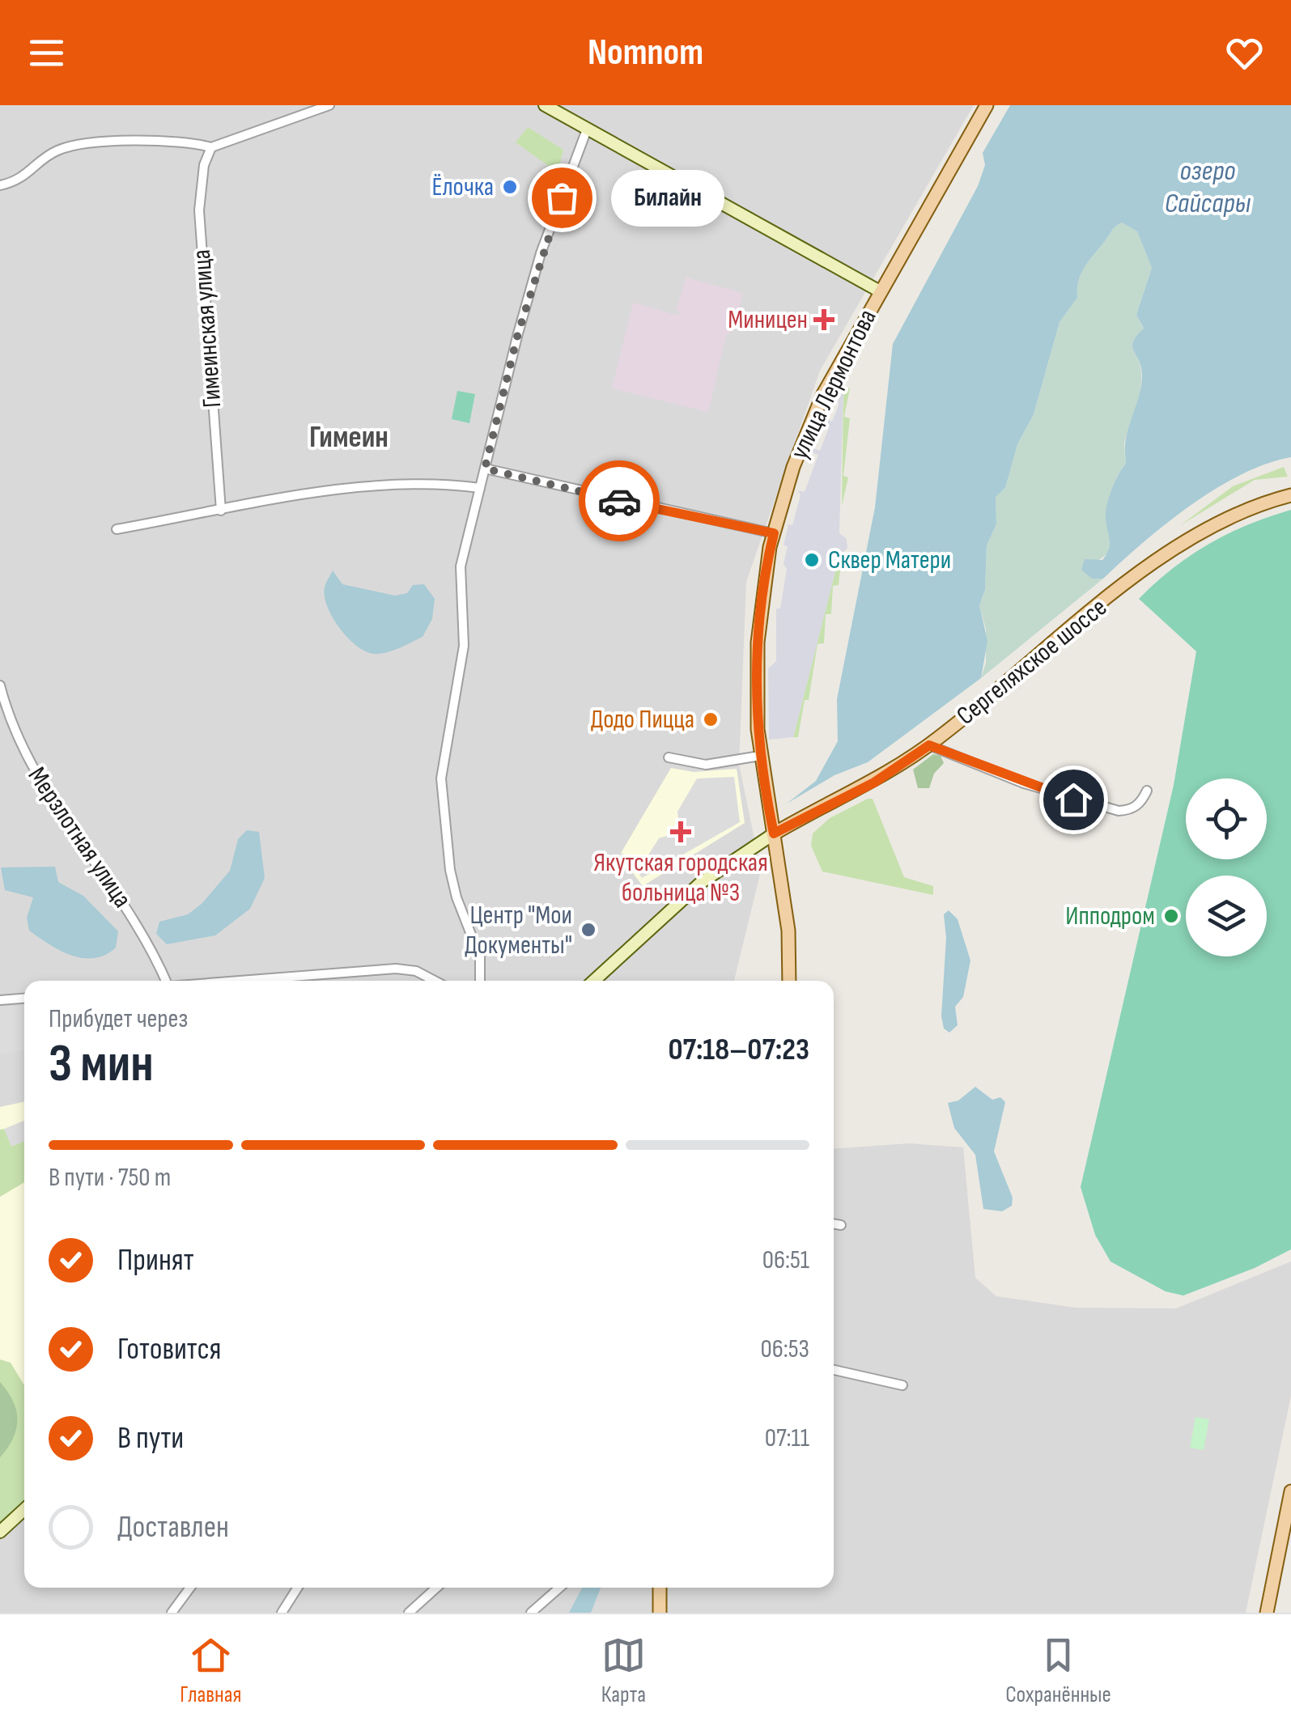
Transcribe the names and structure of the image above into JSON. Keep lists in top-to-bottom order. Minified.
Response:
{"streets":{"main road":["улица Лермонтова","Сергеляхское шоссе"],"street":["Гимеинская улица","Мерзлотная улица"]},"crossings":[["улица Лермонтова","Сергеляхское шоссе"]],"districts":["Гимеин"],"water":["озеро Сайсары"],"places":{"other":["Ёлочка","Билайн","Сквер Матери","Додо Пицца","Ипподром","Центр \"Мои Документы\""],"health":["Миницен","Якутская городская больница №3"]},"page":{"header":"Nomnom","bubble":"Билайн","heading":["3 мин","Прибудет через","07:18–07:23"],"bar":"В пути · 750 m","list":[["Принят","06:51"],["Готовится","06:53"],["В пути","07:11"],"Доставлен"],"tabs":["Главная","Карта","Сохранённые"]}}
